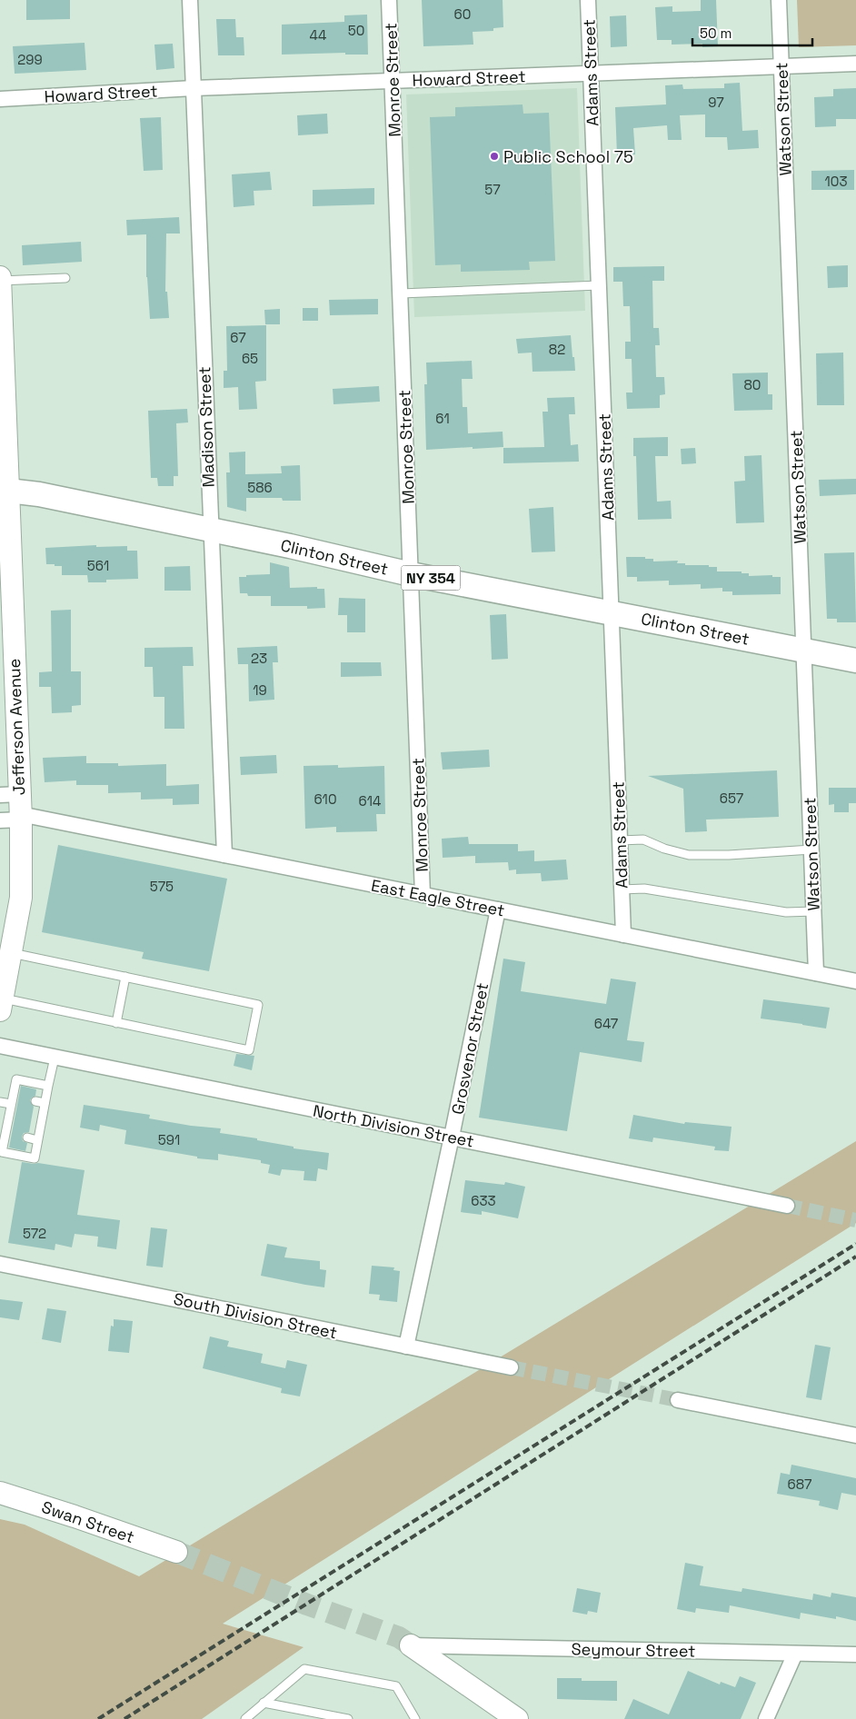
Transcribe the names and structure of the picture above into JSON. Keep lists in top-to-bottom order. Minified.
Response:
{"streets":{"main road":["Clinton Street","NY 354"],"street":["Adams Street","Howard Street","Monroe Street","Watson Street","Madison Street","Jefferson Avenue","East Eagle Street","Grosvenor Street","North Division Street","South Division Street","Swan Street","Seymour Street"]},"crossings":[["Adams Street","Howard Street"],["Adams Street","Clinton Street"],["Adams Street","East Eagle Street"],["Howard Street","Monroe Street"],["Howard Street","Watson Street"],["Howard Street","Madison Street"],["Monroe Street","Clinton Street"],["Monroe Street","East Eagle Street"],["Watson Street","Clinton Street"],["Watson Street","East Eagle Street"],["Madison Street","Clinton Street"],["Madison Street","East Eagle Street"],["Clinton Street","Jefferson Avenue"],["Jefferson Avenue","East Eagle Street"],["East Eagle Street","Grosvenor Street"],["Grosvenor Street","North Division Street"],["Grosvenor Street","South Division Street"]],"places":["Public School 75"],"house_numbers":["60","50","44","299","97","103","57","67","82","65","80","61","586","561","23","19","657","610","614","575","647","591","633","572","687"],"scale_bar":"50 m"}
